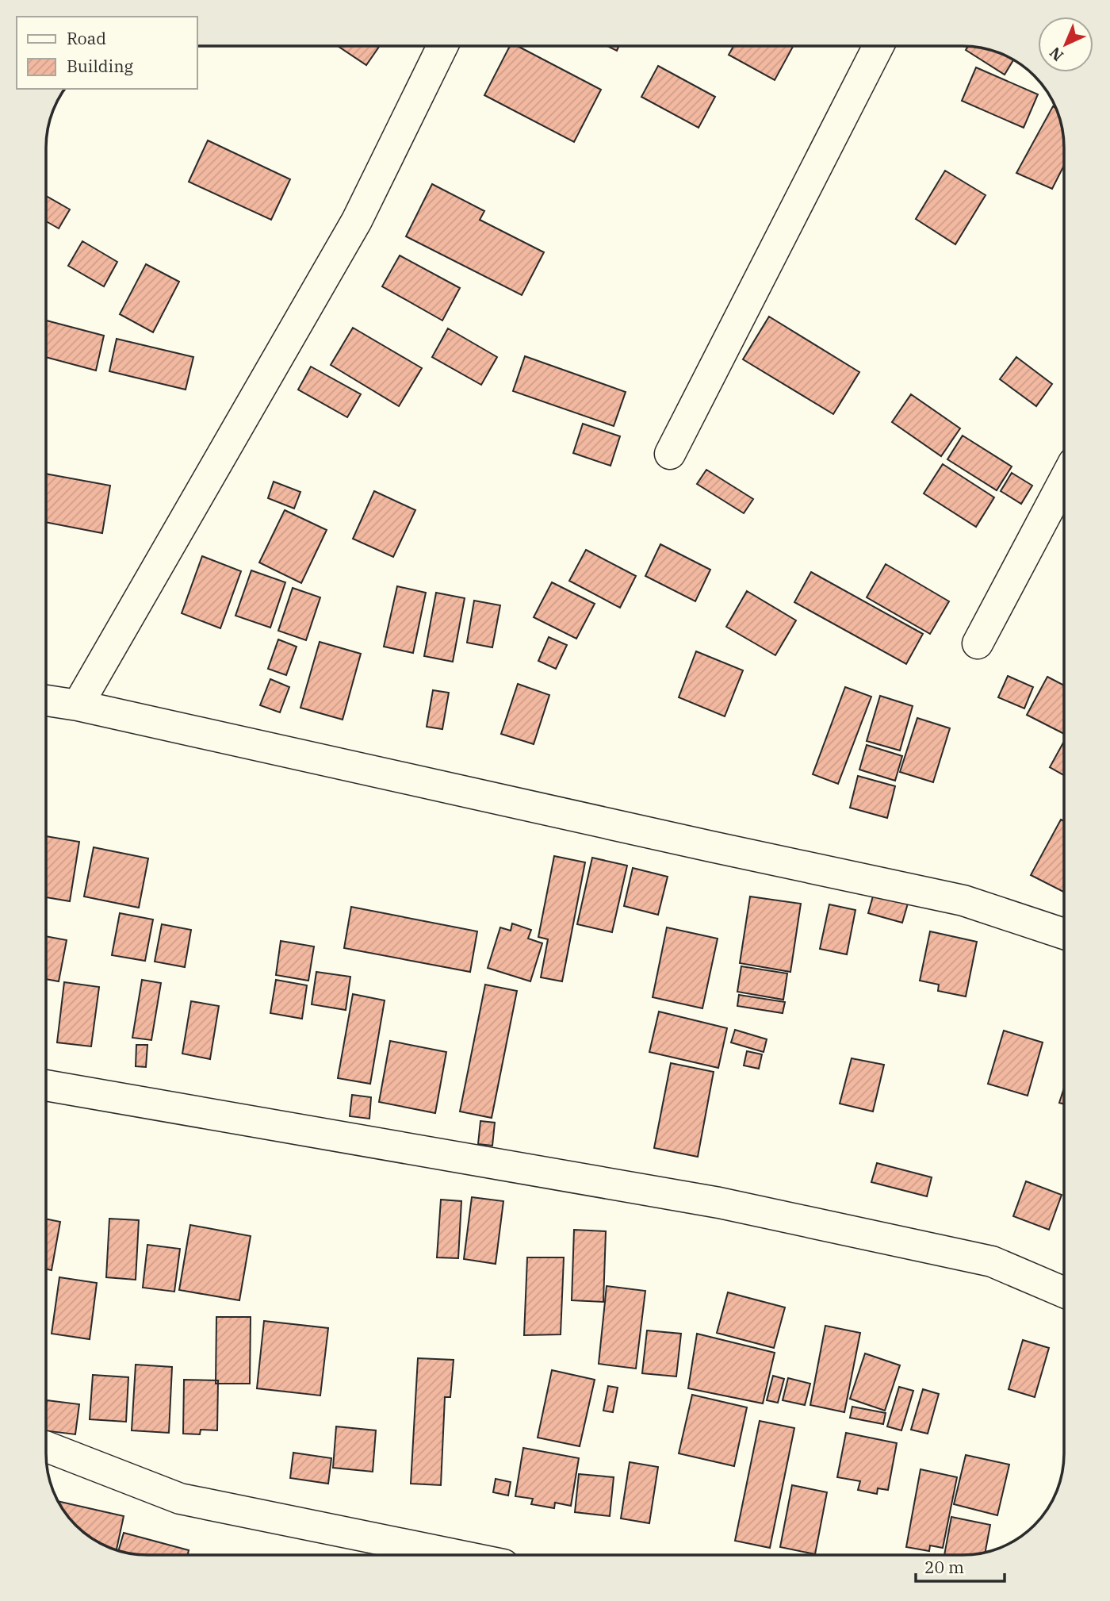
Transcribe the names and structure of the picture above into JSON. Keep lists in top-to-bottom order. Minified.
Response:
{"legend":["Road","Building"],"scale_bar":"20 m","north":"bottom left"}
